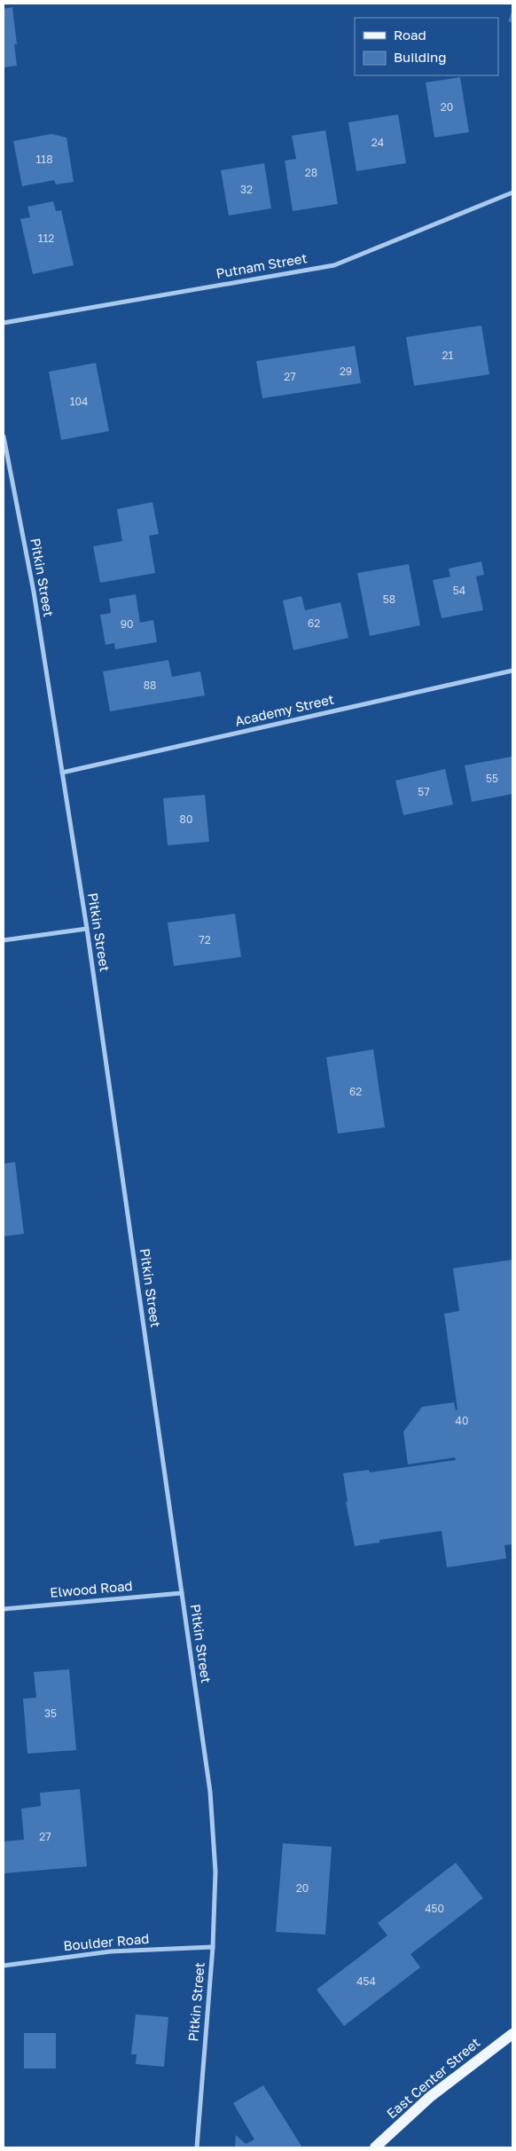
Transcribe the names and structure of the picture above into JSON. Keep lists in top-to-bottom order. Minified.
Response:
{"streets":{"main road":["East Center Street"],"street":["Putnam Street","Pitkin Street","Academy Street","Elwood Road","Boulder Road"]},"crossings":[["Pitkin Street","Academy Street"],["Pitkin Street","Elwood Road"],["Pitkin Street","Boulder Road"]],"house_numbers":["20","24","118","28","32","112","21","29","27","104","54","58","62","90","88","55","57","80","72","62","40","35","27","20","450","454"],"legend":["Road","Building"]}
